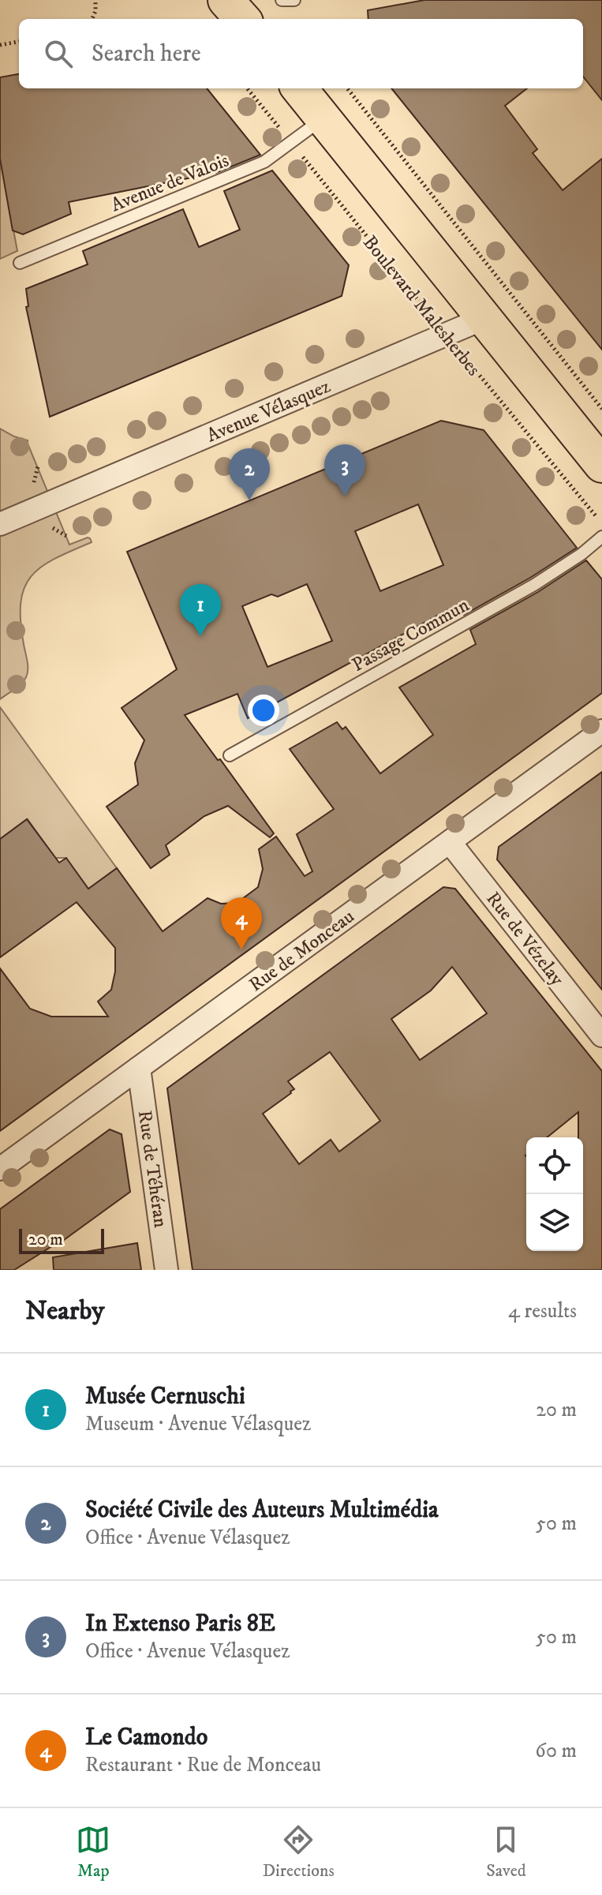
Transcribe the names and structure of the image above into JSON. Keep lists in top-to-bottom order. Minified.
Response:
{"streets":{"street":["Avenue Vélasquez","Rue de Vézelay","Rue de Monceau","Rue de Téhéran"],"lane":["Avenue de Valois","Passage Commun"],"path":["Boulevard Malesherbes"]},"crossings":[["Avenue de Valois","Boulevard Malesherbes"],["Boulevard Malesherbes","Avenue Vélasquez"],["Rue de Vézelay","Rue de Monceau"],["Rue de Monceau","Rue de Téhéran"]],"scale_bar":"20 m","page":{"search":"Search here","pins":["3","2","1","4"],"scale":"20 m","heading":["Nearby","4 results"],"list":[{"mark":"1","name":"Musée Cernuschi","note":"Museum · Avenue Vélasquez","value":"20 m"},{"mark":"2","name":"Société Civile des Auteurs Multimédia","note":"Office · Avenue Vélasquez","value":"50 m"},{"mark":"3","name":"In Extenso Paris 8E","note":"Office · Avenue Vélasquez","value":"50 m"},{"mark":"4","name":"Le Camondo","note":"Restaurant · Rue de Monceau","value":"60 m"}],"nav":["Map","Directions","Saved"]}}
